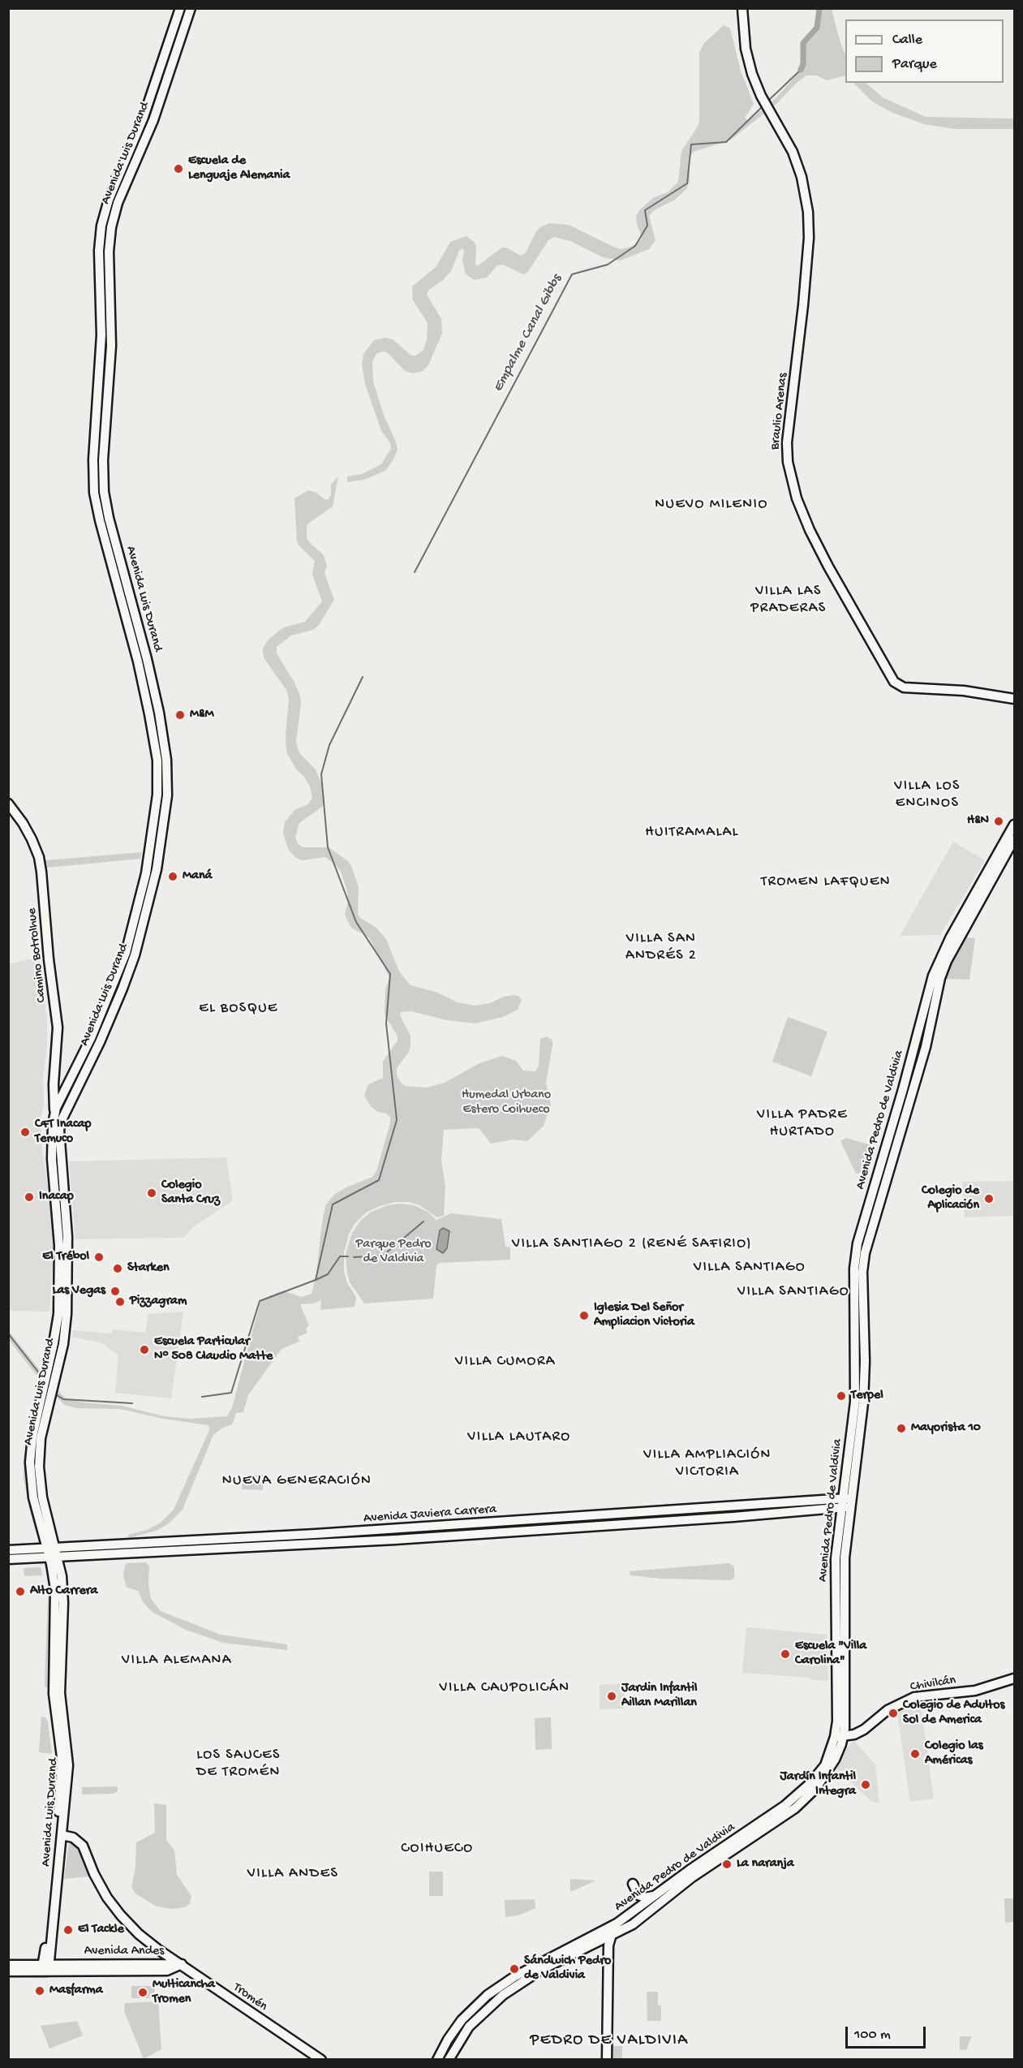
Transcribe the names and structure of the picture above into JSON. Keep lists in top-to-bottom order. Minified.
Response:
{"streets":{"street":["Avenida Luis Durand","Braulio Arenas","Camino Botrolhue","Avenida Pedro de Valdivia","Avenida Javiera Carrera","Chivilcán","Avenida Andes","Tromén"]},"crossings":[["Avenida Luis Durand","Camino Botrolhue"],["Avenida Luis Durand","Avenida Javiera Carrera"],["Avenida Luis Durand","Avenida Andes"],["Avenida Luis Durand","Tromén"],["Avenida Pedro de Valdivia","Avenida Javiera Carrera"],["Avenida Pedro de Valdivia","Chivilcán"],["Avenida Andes","Tromén"]],"districts":["NUEVO MILENIO","VILLA LAS PRADERAS","VILLA LOS ENCINOS","HUITRAMALAL","TROMEN LAFQUEN","VILLA SAN ANDRÉS 2","EL BOSQUE","VILLA PADRE HURTADO","VILLA SANTIAGO 2 (RENÉ SAFIRIO)","VILLA SANTIAGO","VILLA SANTIAGO","VILLA CUMORA","VILLA LAUTARO","VILLA AMPLIACIÓN VICTORIA","NUEVA GENERACIÓN","VILLA ALEMANA","VILLA CAUPOLICÁN","LOS SAUCES DE TROMÉN","COIHUECO","VILLA ANDES","PEDRO DE VALDIVIA"],"water":["Empalme Canal Gibbs"],"parks":["Humedal Urbano Estero Coihueco","Parque Pedro de Valdivia"],"places":["Escuela de Lenguaje Alemania","M&M","H&N","Maná","CFT Inacap Temuco","Colegio Santa Cruz","Inacap","Colegio de Aplicación","El Trébol","Starken","Las Vegas","Pizzagram","Iglesia Del Señor Ampliacion Victoria","Escuela Particular N° 508 Claudio Matte","Terpel","Mayorista 10","Alto Carrera","Escuela \"Villa Carolina\"","Jardin Infantil Aillan Marillan","Colegio de Adultos Sol de America","Colegio las Américas","Jardín Infantil Integra","La naranja","El Tackle","Sándwich Pedro de Valdivia","Masfarma","Multicancha Tromen"],"legend":["Calle","Parque"],"scale_bar":"100 m"}
